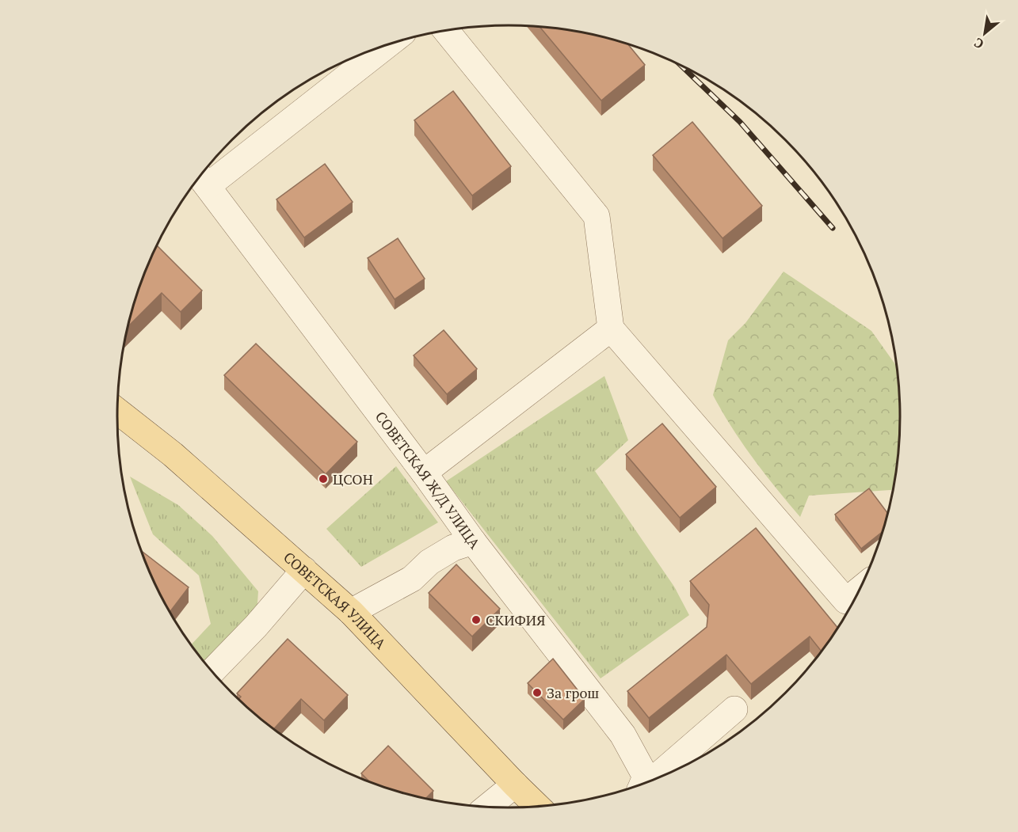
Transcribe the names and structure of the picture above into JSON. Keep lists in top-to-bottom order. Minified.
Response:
{"streets":{"main road":["СОВЕТСКАЯ УЛИЦА"],"street":["СОВЕТСКАЯ Ж/Д УЛИЦА"]},"places":["ЦСОН","СКИФИЯ","За грош"],"north":"bottom left"}
